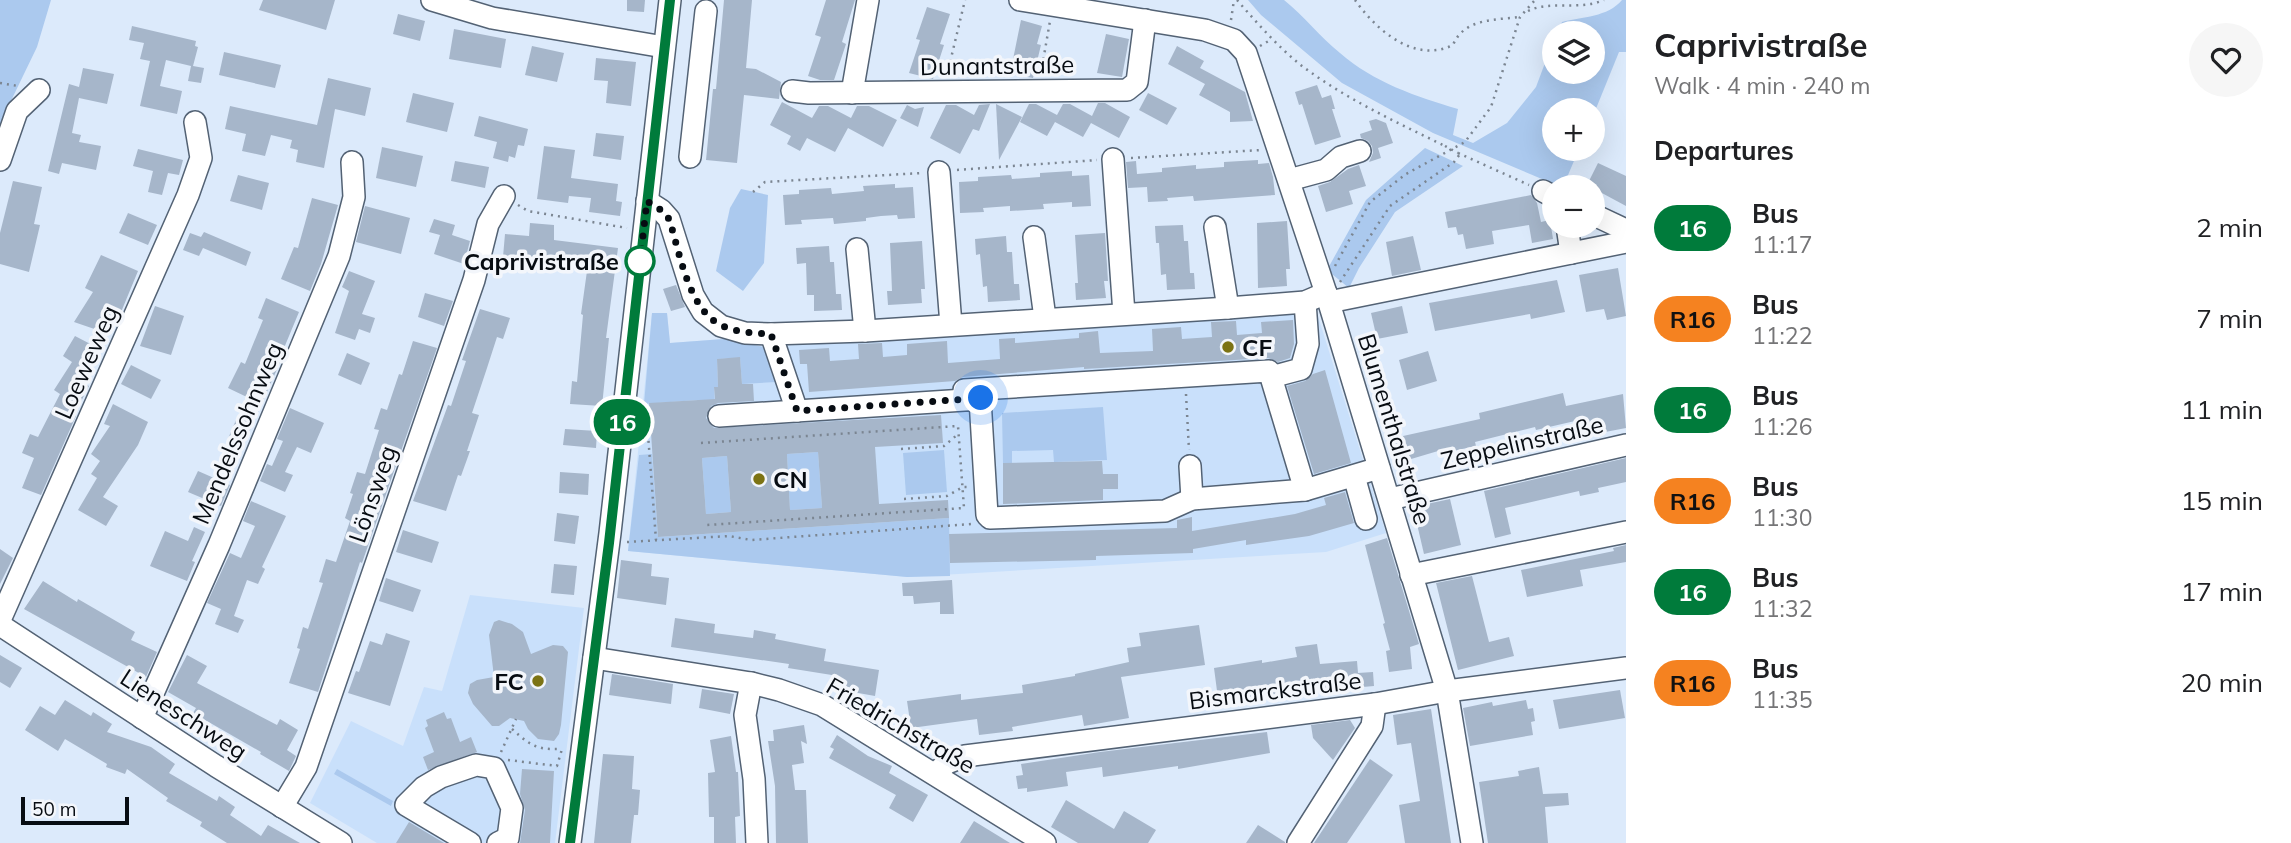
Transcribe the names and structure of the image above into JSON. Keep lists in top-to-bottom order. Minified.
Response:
{"streets":{"street":["Dunantstraße","Loeweweg","Blumenthalstraße","Mendelssohnweg","Zeppelinstraße","Lönsweg","Bismarckstraße","Lieneschweg","Friedrichstraße"]},"crossings":[["Dunantstraße","Blumenthalstraße"],["Blumenthalstraße","Zeppelinstraße"],["Blumenthalstraße","Bismarckstraße"],["Mendelssohnweg","Lieneschweg"],["Lönsweg","Lieneschweg"],["Bismarckstraße","Friedrichstraße"]],"places":["Caprivistraße","CF","CN","FC"],"lines":["bus line 16"],"scale_bar":"50 m","page":{"on_map":"16","heading":[["Caprivistraße","Walk · 4 min · 240 m"],"Departures"],"map_buttons":["+","−"],"list":[{"mark":"16","name":"Bus","note":"11:17","value":"2 min"},{"mark":"R16","name":"Bus","note":"11:22","value":"7 min"},{"mark":"16","name":"Bus","note":"11:26","value":"11 min"},{"mark":"R16","name":"Bus","note":"11:30","value":"15 min"},{"mark":"16","name":"Bus","note":"11:32","value":"17 min"},{"mark":"R16","name":"Bus","note":"11:35","value":"20 min"}],"scale":"50 m"}}
